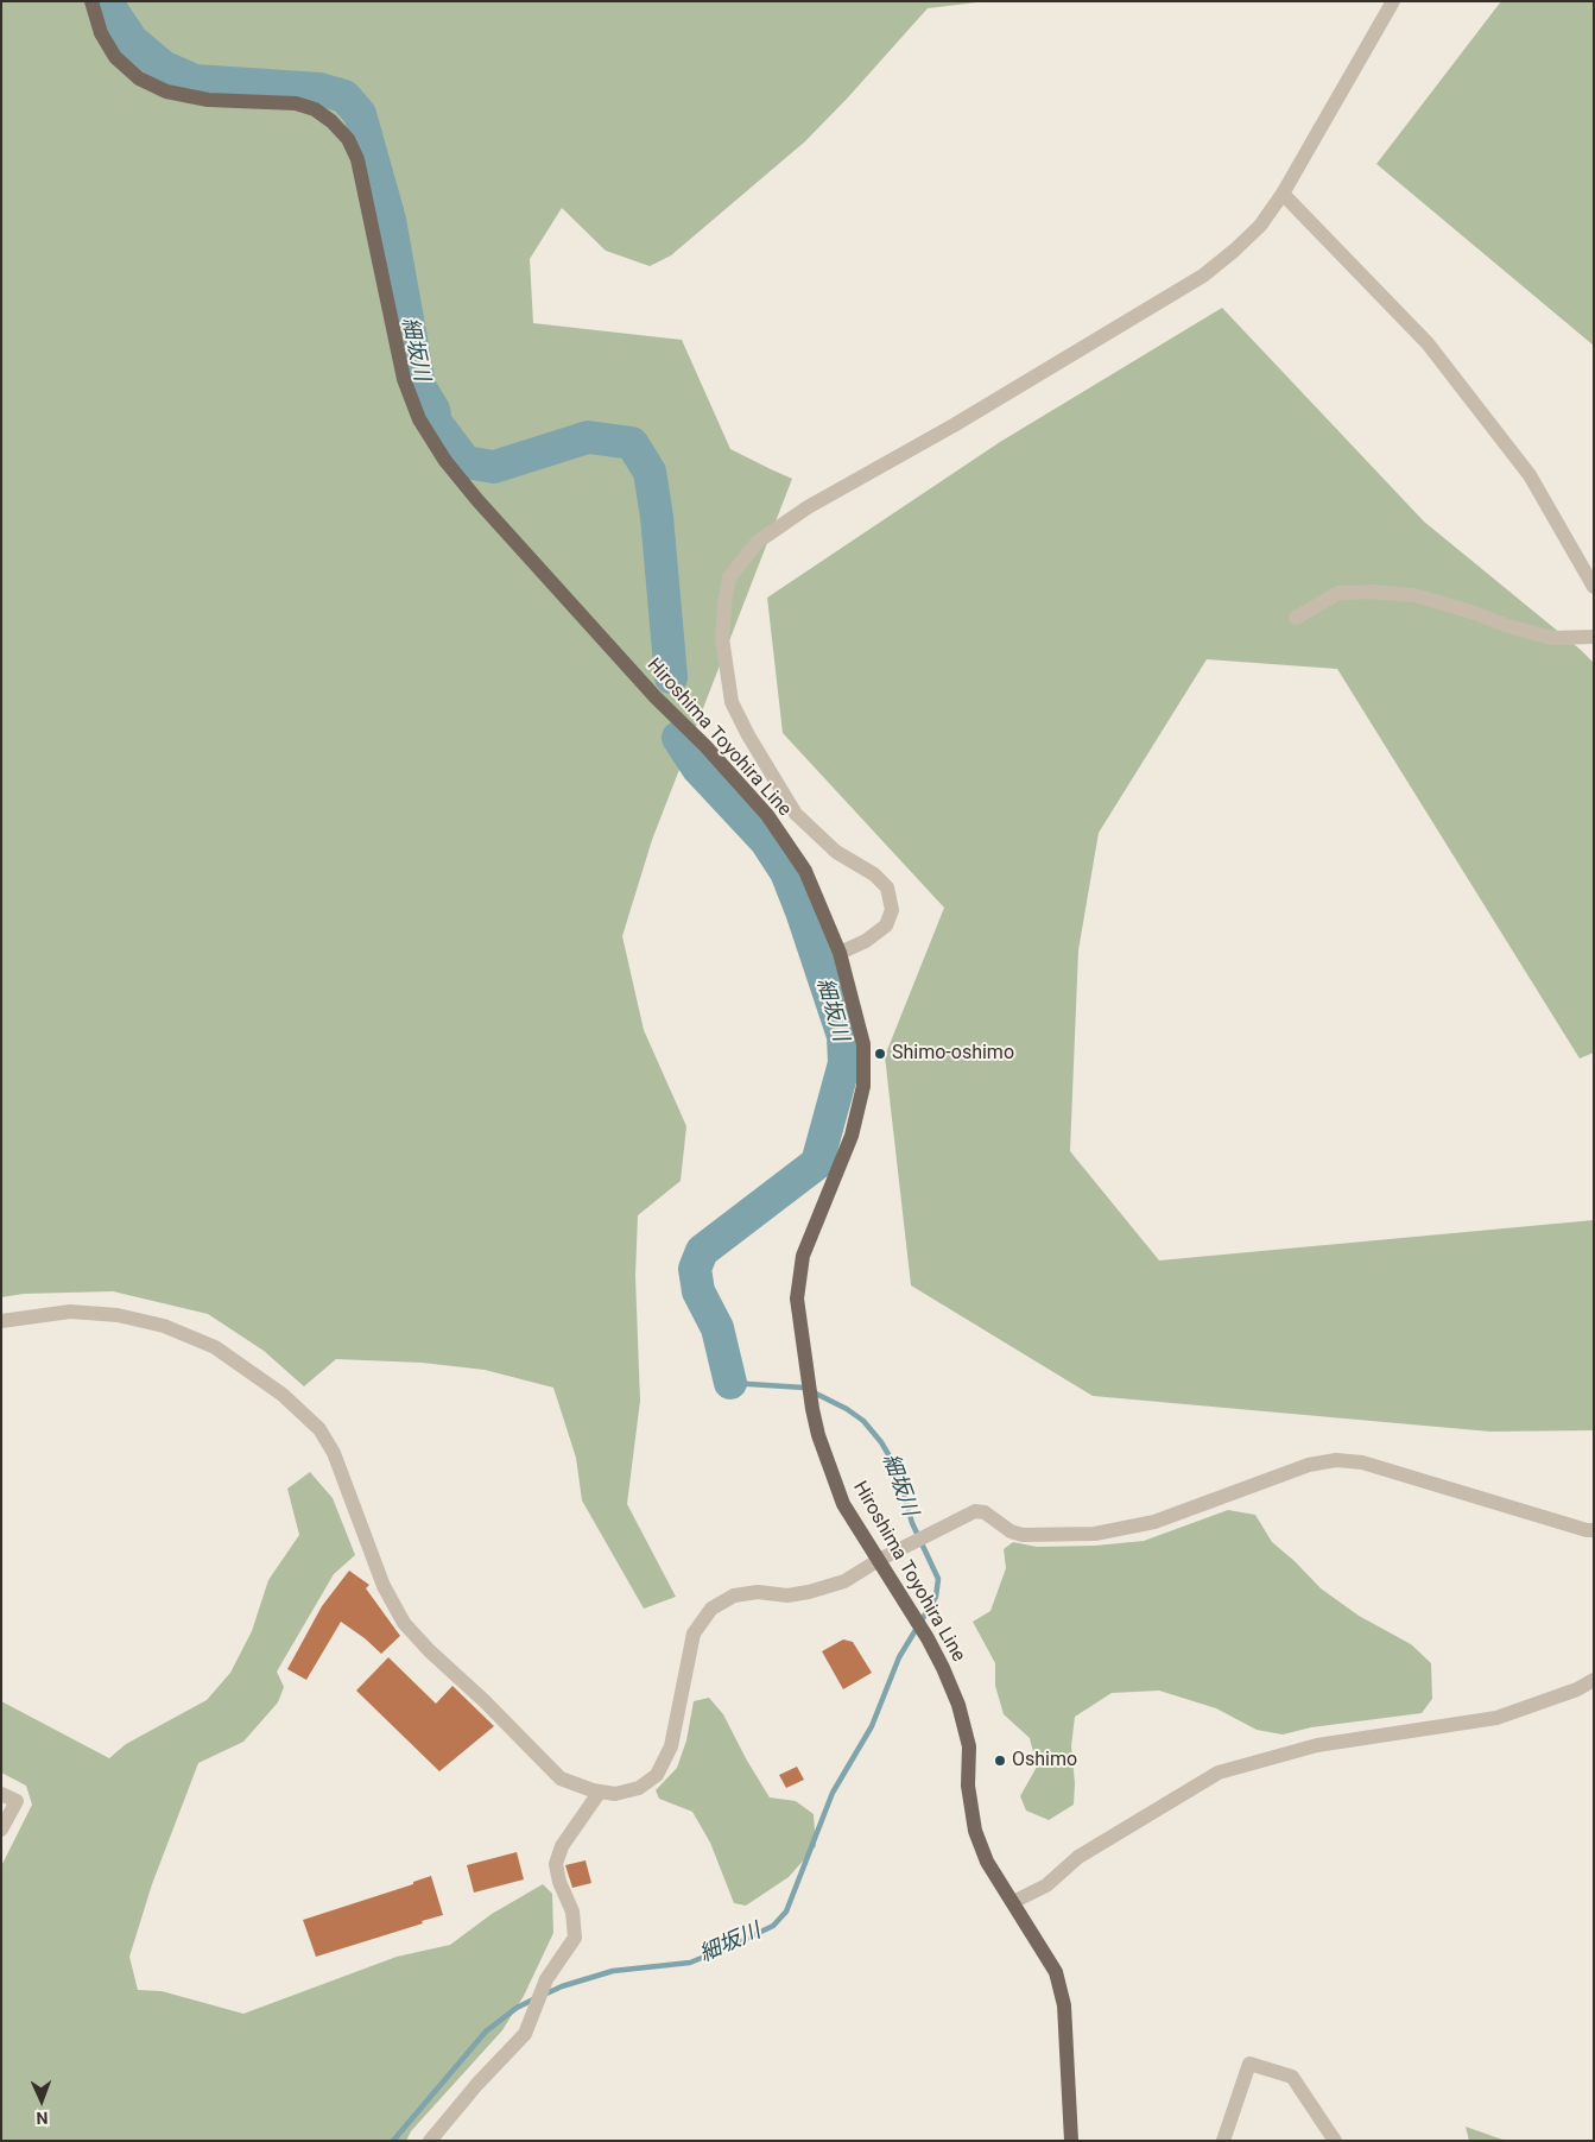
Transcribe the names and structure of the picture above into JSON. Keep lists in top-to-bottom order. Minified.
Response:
{"streets":{"main road":["Hiroshima Toyohira Line"]},"water":["細坂川"],"places":["Shimo-oshimo","Oshimo"],"north":"bottom"}
